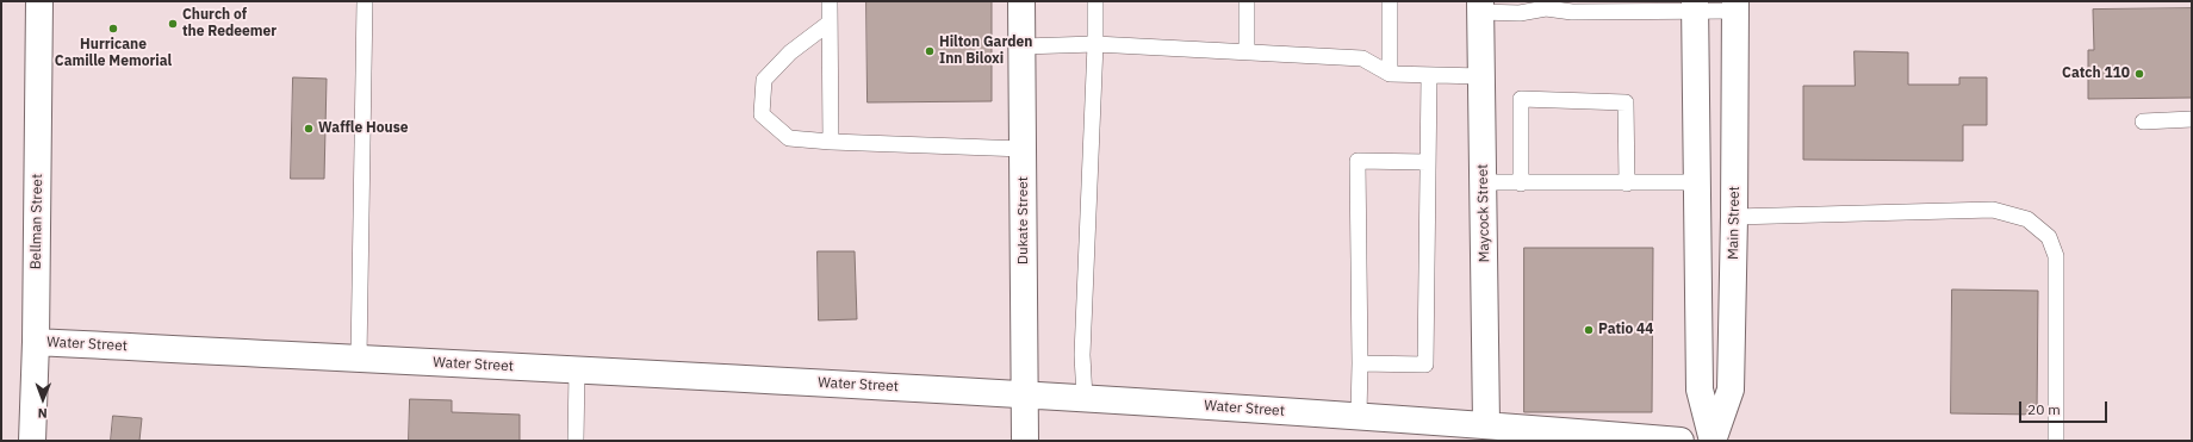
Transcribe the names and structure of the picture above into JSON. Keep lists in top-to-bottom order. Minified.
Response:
{"streets":{"street":["Maycock Street","Dukate Street","Bellman Street","Main Street","Water Street"]},"crossings":[["Maycock Street","Water Street"],["Dukate Street","Water Street"],["Bellman Street","Water Street"]],"places":["Church of the Redeemer","Hurricane Camille Memorial","Hilton Garden Inn Biloxi","Catch 110","Waffle House","Patio 44"],"scale_bar":"20 m","north":"bottom"}
